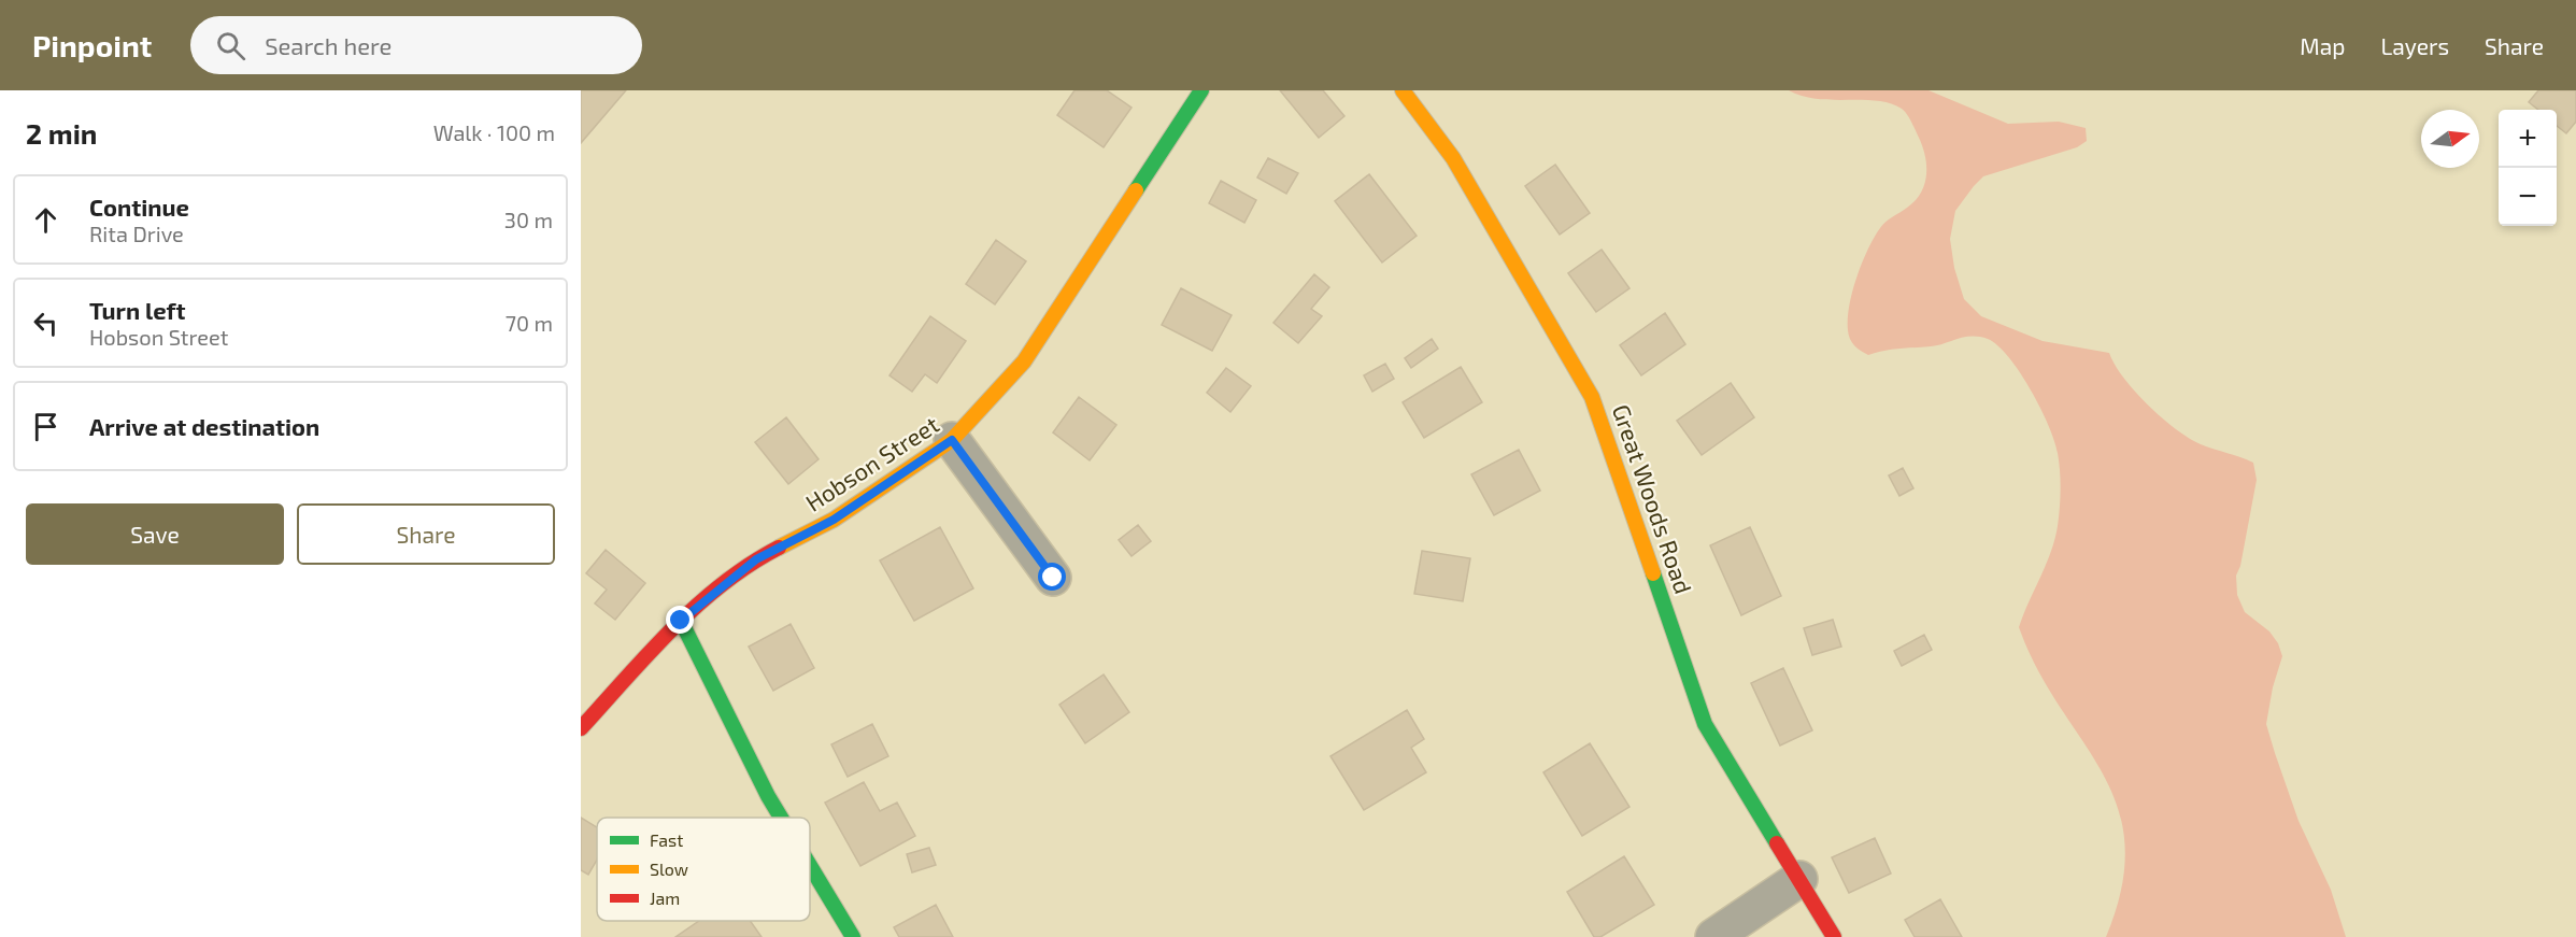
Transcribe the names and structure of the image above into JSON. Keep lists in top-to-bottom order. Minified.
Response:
{"streets":{"street":["Hobson Street","Great Woods Road"]},"legend":["Fast","Slow","Jam"],"north":"right","page":{"header":"Pinpoint","search":"Search here","nav":["Map","Layers","Share"],"heading":["2 min","Walk · 100 m"],"map_buttons":["+","−"],"list":[["Continue","Rita Drive","30 m"],["Turn left","Hobson Street","70 m"],"Arrive at destination"],"buttons":["Save","Share"]}}
